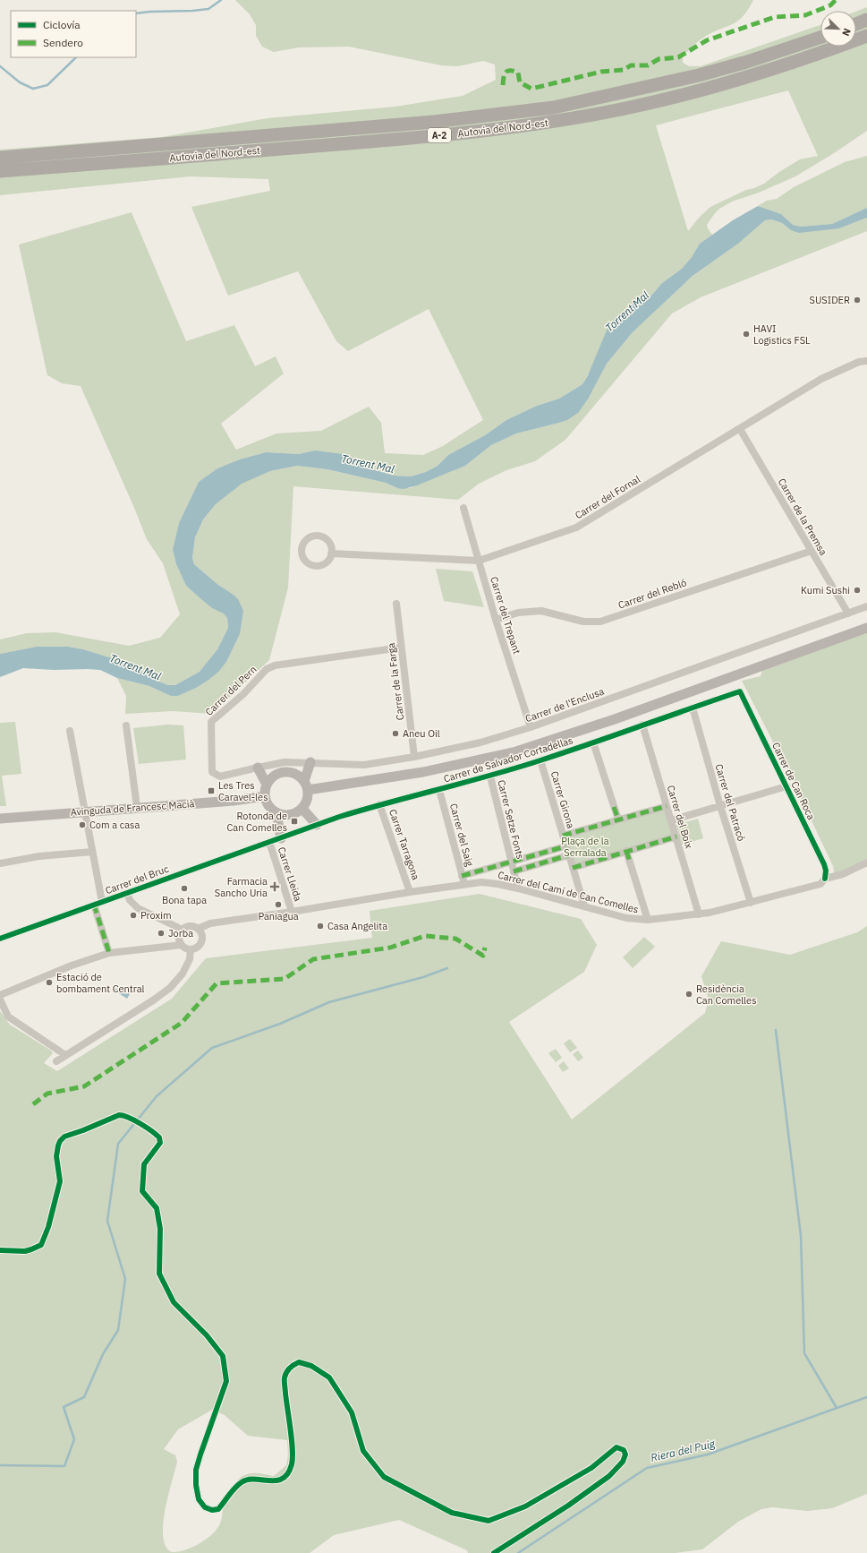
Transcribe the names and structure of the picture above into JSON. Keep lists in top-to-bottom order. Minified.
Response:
{"streets":{"highway":["Autovia del Nord-est","A-2"],"street":["Carrer del Fornal","Carrer de la Premsa","Carrer del Rebló","Carrer del Trepant","Carrer de la Farga","Carrer del Pern","Carrer de l'Enclusa","Carrer de Salvador Cortadellas","Carrer de Can Roca","Carrer Girona","Carrer del Patracó","Avinguda de Francesc Macià","Carrer del Boix","Carrer Setze Fonts","Carrer del Saig","Carrer Tarragona","Carrer Lleida","Carrer del Bruc","Carrer del Camí de Can Comelles"]},"crossings":[["Carrer del Fornal","Carrer de la Premsa"],["Carrer del Fornal","Carrer del Trepant"],["Carrer de la Premsa","Carrer del Rebló"],["Carrer de la Premsa","Carrer de l'Enclusa"],["Carrer del Rebló","Carrer del Trepant"],["Carrer del Trepant","Carrer de l'Enclusa"],["Carrer de la Farga","Carrer del Pern"],["Carrer de la Farga","Carrer de l'Enclusa"],["Carrer del Pern","Carrer de l'Enclusa"],["Carrer de Salvador Cortadellas","Carrer de Can Roca"],["Carrer de Salvador Cortadellas","Carrer Girona"],["Carrer de Salvador Cortadellas","Carrer del Patracó"],["Carrer de Salvador Cortadellas","Carrer del Boix"],["Carrer de Salvador Cortadellas","Carrer Setze Fonts"],["Carrer de Salvador Cortadellas","Carrer del Saig"],["Carrer de Salvador Cortadellas","Carrer Tarragona"],["Carrer de Salvador Cortadellas","Carrer del Bruc"],["Carrer de Can Roca","Carrer del Camí de Can Comelles"],["Carrer Girona","Carrer del Camí de Can Comelles"],["Carrer del Patracó","Carrer del Camí de Can Comelles"],["Carrer del Boix","Carrer del Camí de Can Comelles"],["Carrer Setze Fonts","Carrer del Camí de Can Comelles"],["Carrer del Saig","Carrer del Camí de Can Comelles"],["Carrer Tarragona","Carrer del Camí de Can Comelles"],["Carrer Lleida","Carrer del Bruc"],["Carrer Lleida","Carrer del Camí de Can Comelles"]],"water":["Torrent Mal","Riera del Puig"],"parks":["Plaça de la Serralada"],"places":{"other":["SUSIDER","HAVI Logistics FSL","Kumi Sushi","Aneu Oil","Com a casa","Bona tapa","Paniagua","Proxim","Casa Angelita","Jorba","Estació de bombament Central","Residència Can Comelles"],"transit":["Les Tres Caravel-les","Rotonda de Can Comelles"],"health":["Farmacia Sancho Uria"]},"legend":["Ciclovía","Sendero"],"north":"bottom right"}
